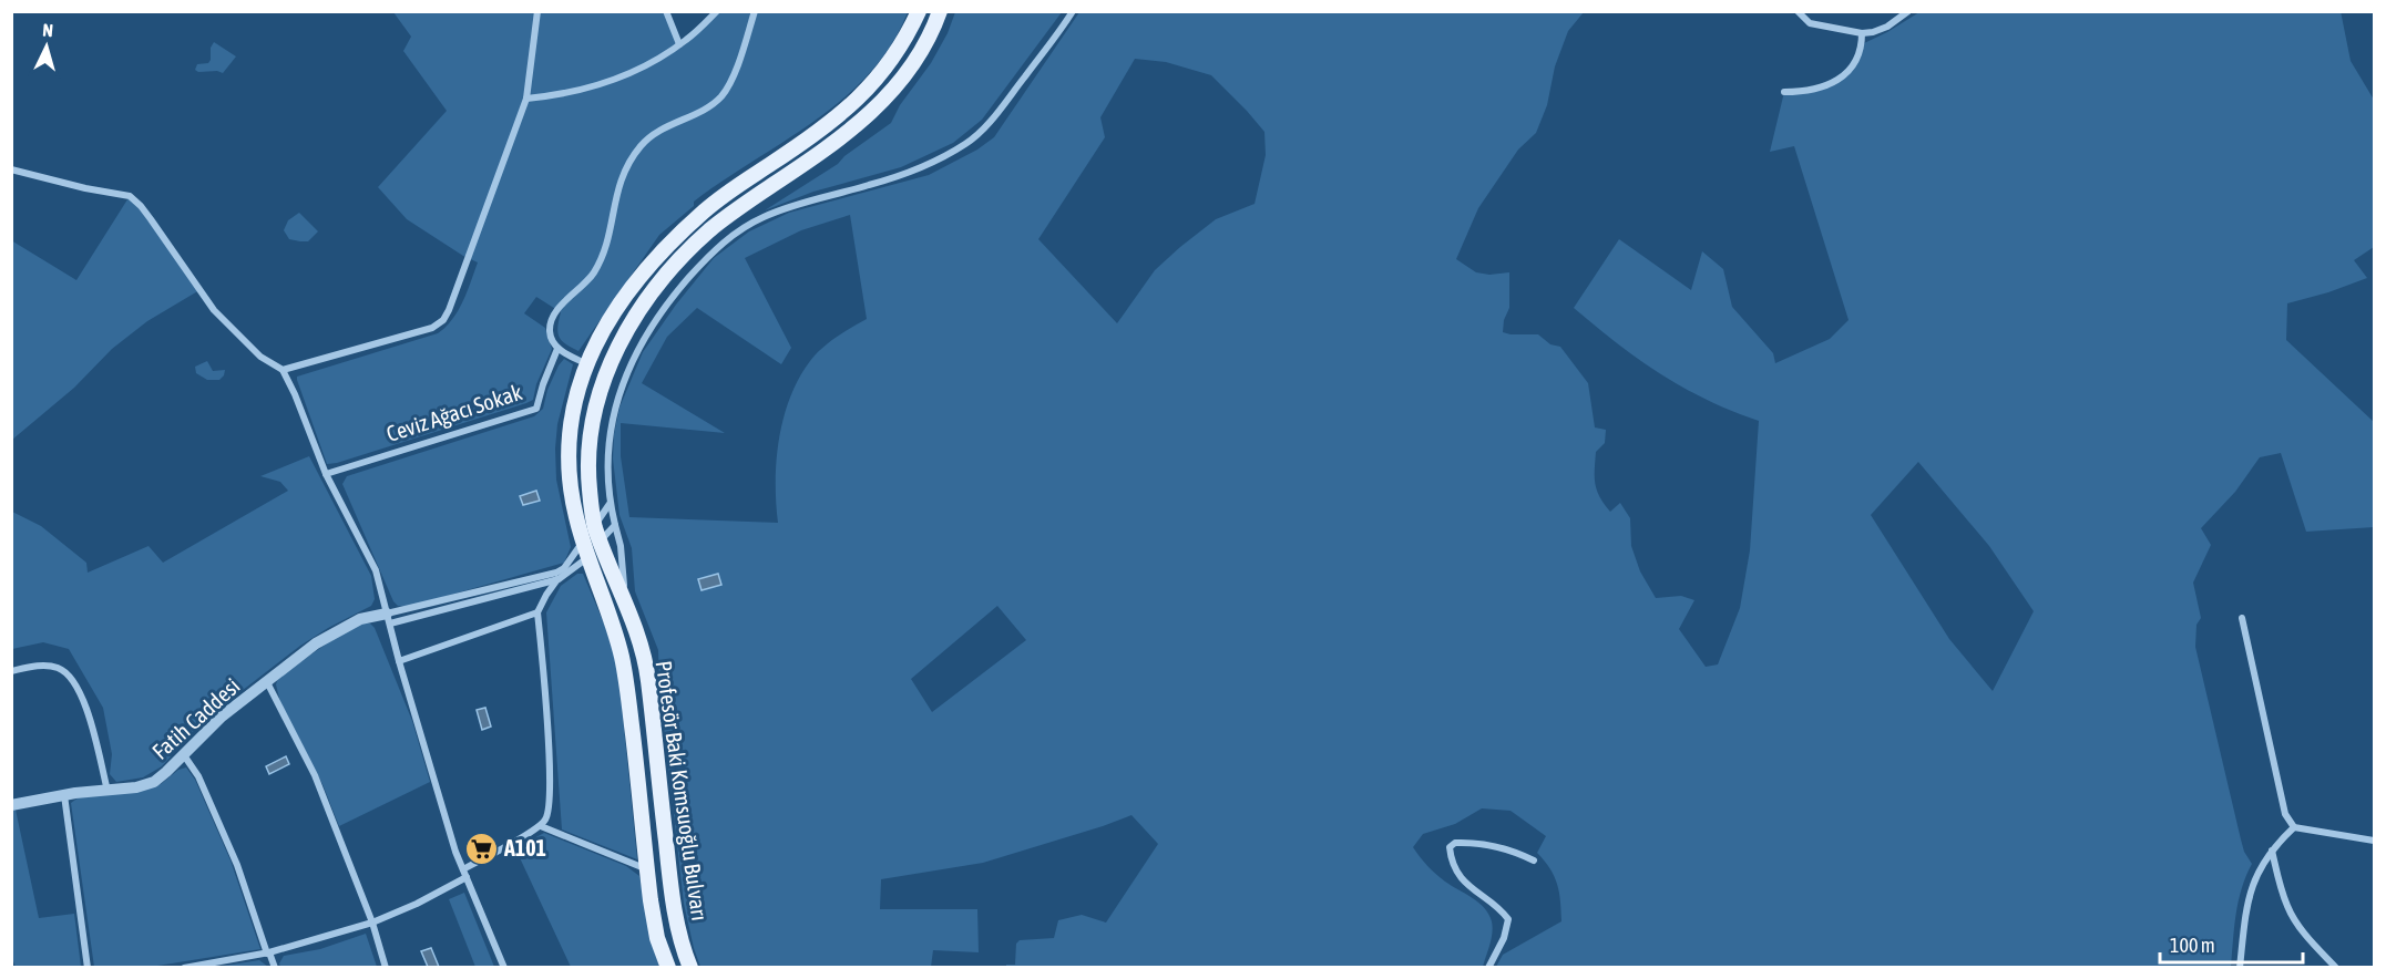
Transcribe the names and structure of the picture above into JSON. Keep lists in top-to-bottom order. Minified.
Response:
{"streets":{"main road":["Profesör Baki Komsuoğlu Bulvarı"],"street":["Ceviz Ağacı Sokak","Fatih Caddesi"]},"places":{"supermarket":["A101"]},"scale_bar":"100 m","north":"top"}
